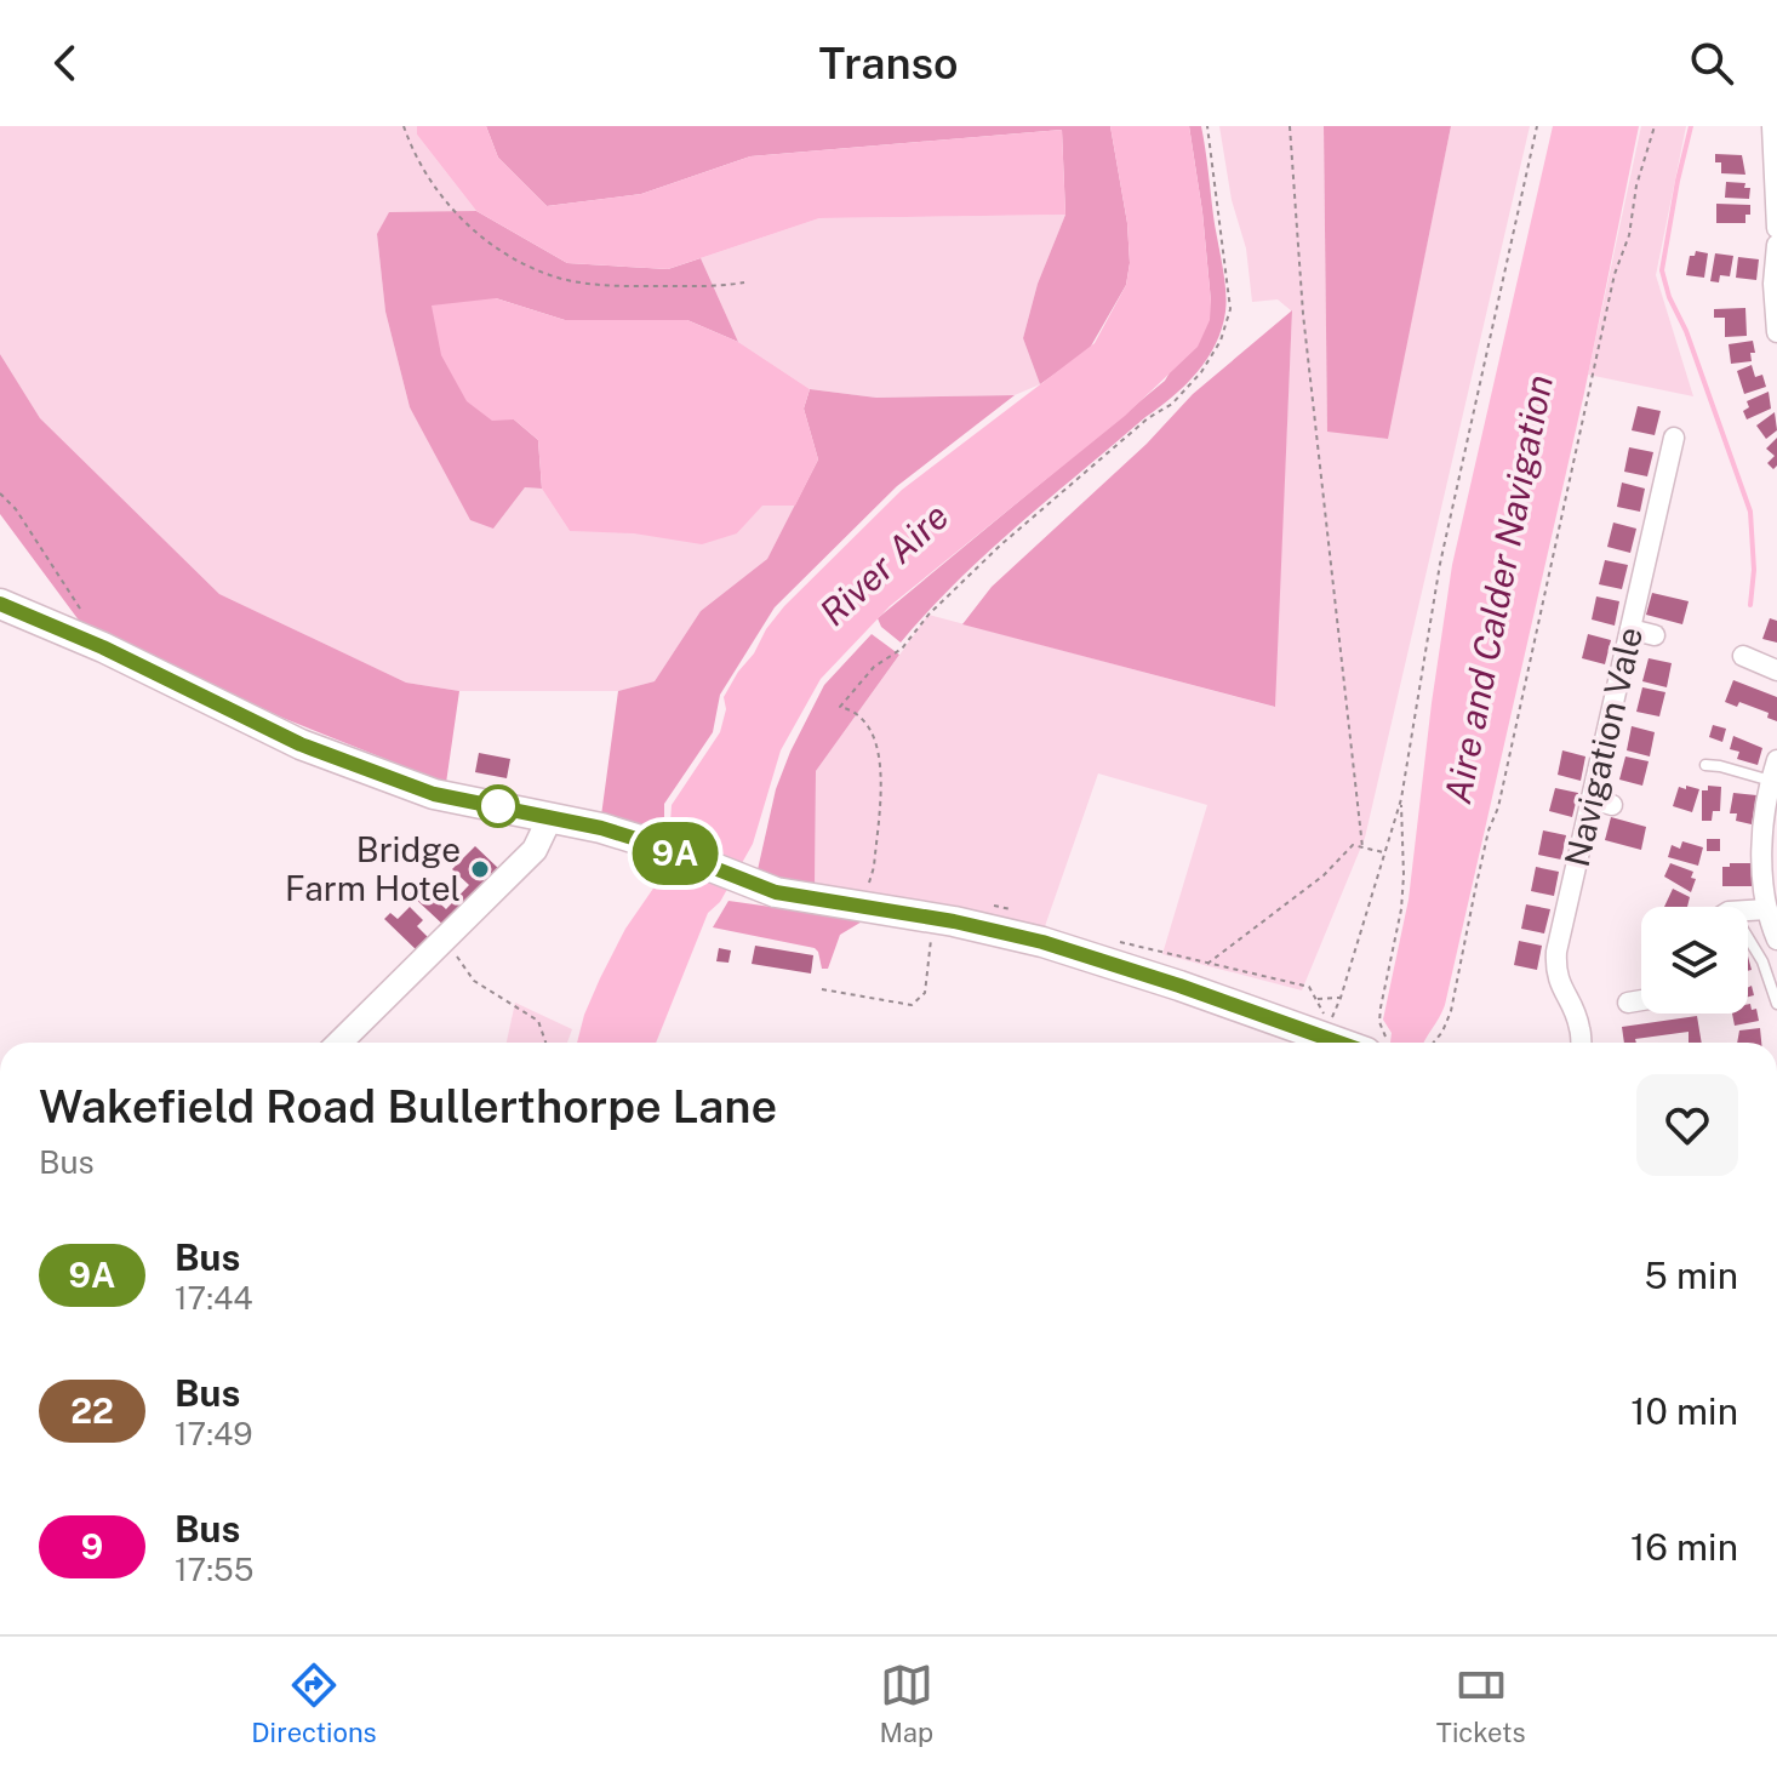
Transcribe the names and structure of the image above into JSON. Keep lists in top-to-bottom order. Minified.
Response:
{"streets":{"street":["Navigation Vale"]},"water":["River Aire","Aire and Calder Navigation"],"places":["Bridge Farm Hotel"],"lines":["bus line 9A"],"page":{"header":"Transo","on_map":"9A","heading":["Wakefield Road Bullerthorpe Lane","Bus"],"list":[{"mark":"9A","name":"Bus","note":"17:44","value":"5 min"},{"mark":"22","name":"Bus","note":"17:49","value":"10 min"},{"mark":"9","name":"Bus","note":"17:55","value":"16 min"}],"tabs":["Directions","Map","Tickets"]}}
